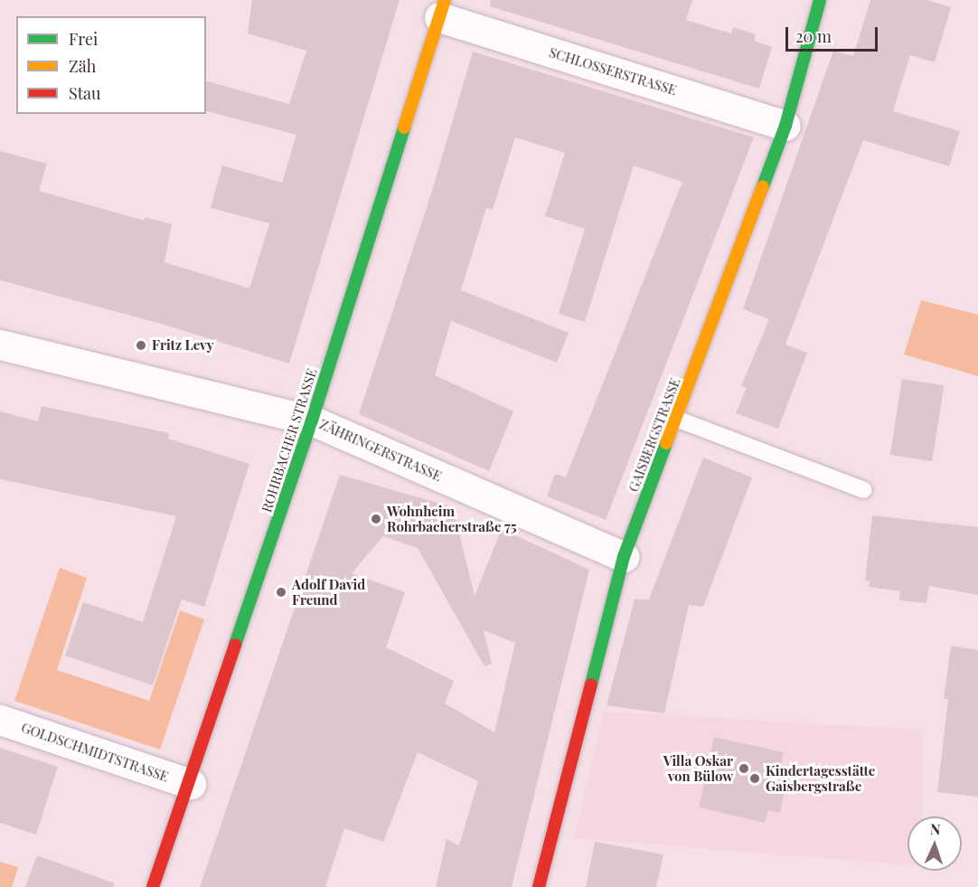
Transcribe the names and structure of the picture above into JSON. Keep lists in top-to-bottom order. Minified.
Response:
{"streets":{"street":["SCHLOSSERSTRASSE","GAISBERGSTRASSE","ROHRBACHER STRASSE","ZÄHRINGERSTRASSE","GOLDSCHMIDTSTRASSE"]},"crossings":[["SCHLOSSERSTRASSE","GAISBERGSTRASSE"],["SCHLOSSERSTRASSE","ROHRBACHER STRASSE"],["GAISBERGSTRASSE","ZÄHRINGERSTRASSE"],["ROHRBACHER STRASSE","ZÄHRINGERSTRASSE"],["ROHRBACHER STRASSE","GOLDSCHMIDTSTRASSE"]],"places":["Fritz Levy","Wohnheim Rohrbacherstraße 75","Adolf David Freund","Villa Oskar von Bülow","Kindertagesstätte Gaisbergstraße"],"legend":["Frei","Zäh","Stau"],"scale_bar":"20 m","north":"top"}
